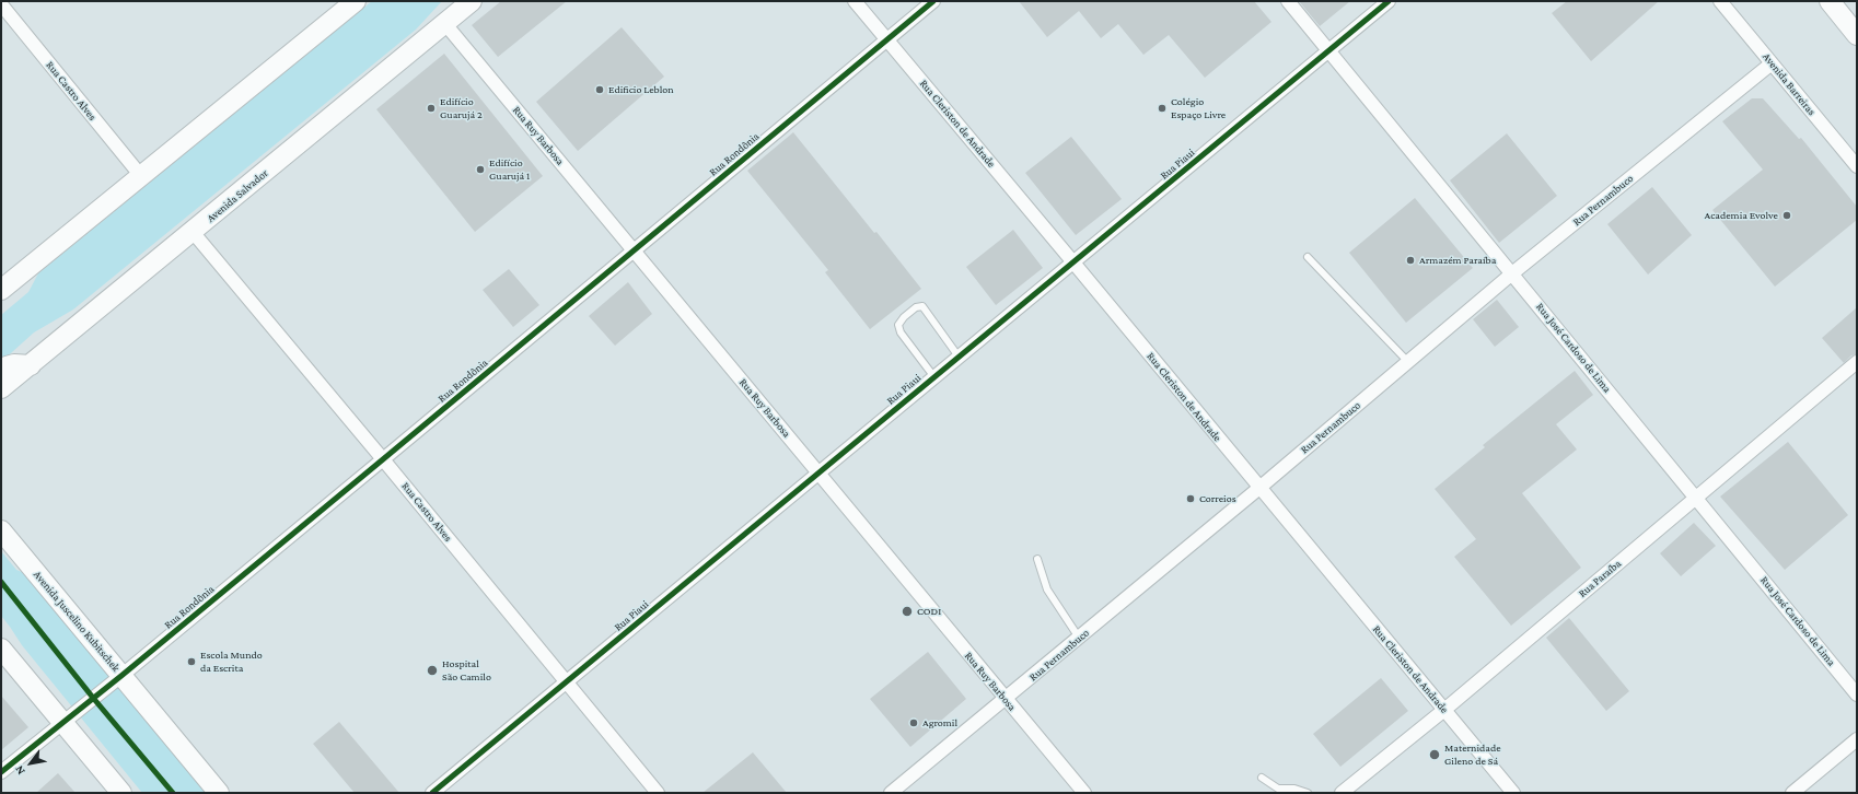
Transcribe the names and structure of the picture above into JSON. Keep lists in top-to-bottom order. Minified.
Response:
{"streets":{"main road":["Avenida Salvador","Avenida Juscelino Kubitschek"],"street":["Avenida Barreiras","Rua Castro Alves","Rua Cleriston de Andrade","Rua Ruy Barbosa","Rua Rondônia","Rua Piaui","Rua Pernambuco","Rua José Cardoso de Lima","Rua Paraíba"]},"crossings":[["Avenida Barreiras","Rua Pernambuco"],["Rua Castro Alves","Rua Rondônia"],["Rua Castro Alves","Rua Piaui"],["Rua Castro Alves","Avenida Salvador"],["Rua Cleriston de Andrade","Rua Rondônia"],["Rua Cleriston de Andrade","Rua Piaui"],["Rua Cleriston de Andrade","Rua Pernambuco"],["Rua Cleriston de Andrade","Rua Paraíba"],["Rua Ruy Barbosa","Rua Rondônia"],["Rua Ruy Barbosa","Rua Piaui"],["Rua Ruy Barbosa","Avenida Salvador"],["Rua Ruy Barbosa","Rua Pernambuco"],["Rua Rondônia","Avenida Juscelino Kubitschek"],["Rua Piaui","Rua José Cardoso de Lima"],["Rua Pernambuco","Rua José Cardoso de Lima"],["Rua José Cardoso de Lima","Rua Paraíba"]],"places":["Edificio Leblon","Edifício Guarujá 2","Colégio Espaço Livre","Edifício Guarujá 1","Academia Evolve","Armazém Paraíba","Correios","CODI","Escola Mundo da Escrita","Hospital São Camilo","Agromil","Maternidade Gileno de Sá"],"north":"bottom left"}
